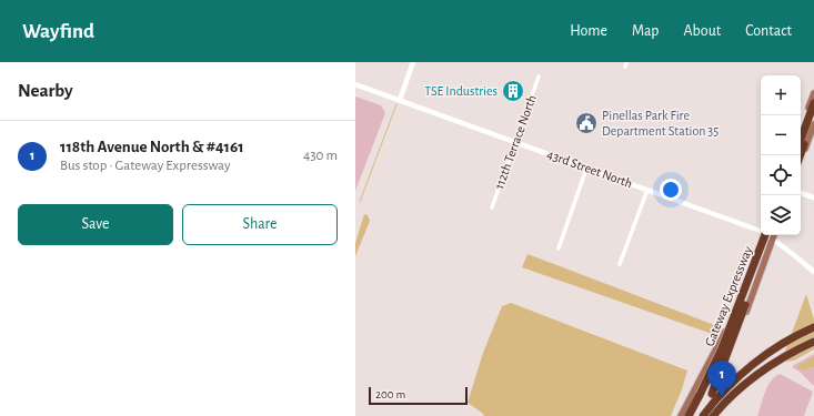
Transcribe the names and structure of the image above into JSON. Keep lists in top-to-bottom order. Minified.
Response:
{"streets":{"highway":["Gateway Expressway"],"street":["112th Terrace North","43rd Street North"]},"crossings":[["112th Terrace North","43rd Street North"]],"places":{"building":["TSE Industries"],"public building":["Pinellas Park Fire Department Station 35"]},"scale_bar":"200 m","page":{"header":"Wayfind","nav":["Home","Map","About","Contact"],"heading":"Nearby","map_buttons":["+","−"],"list":[{"mark":"1","name":"118th Avenue North & #4161","note":"Bus stop · Gateway Expressway","value":"430 m"}],"buttons":["Save","Share"],"pins":"1","scale":"200 m"}}
